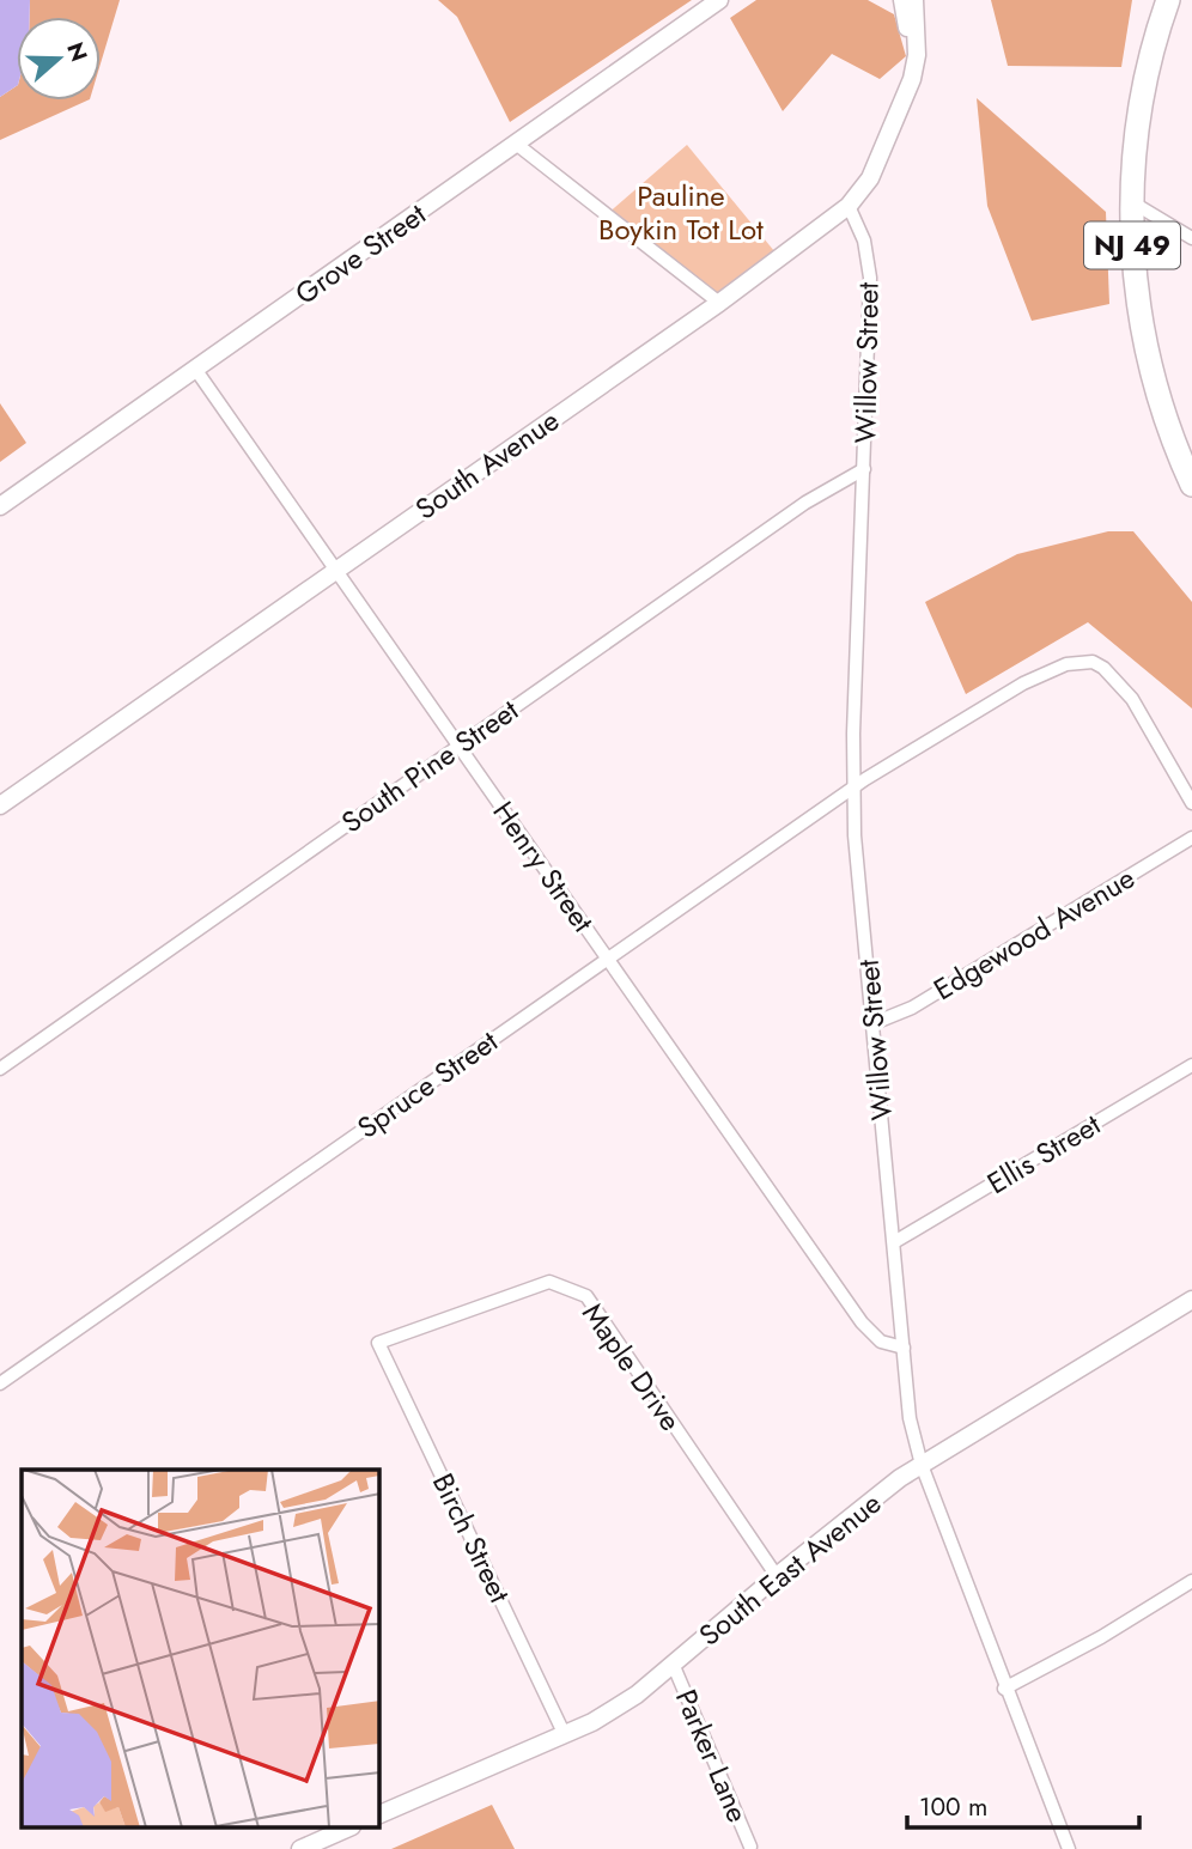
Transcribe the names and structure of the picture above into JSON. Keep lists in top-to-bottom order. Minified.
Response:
{"streets":{"highway":["NJ 49"],"main road":["Grove Street","South Avenue","South East Avenue"],"street":["Willow Street","South Pine Street","Henry Street","Edgewood Avenue","Spruce Street","Ellis Street","Maple Drive","Birch Street","Parker Lane"]},"crossings":[["Grove Street","Henry Street"],["Willow Street","South Avenue"],["Willow Street","South Pine Street"],["Willow Street","Henry Street"],["Willow Street","Edgewood Avenue"],["Willow Street","Spruce Street"],["Willow Street","Ellis Street"],["Willow Street","South East Avenue"],["South Avenue","Henry Street"],["South Pine Street","Henry Street"],["Henry Street","Spruce Street"],["Maple Drive","Birch Street"],["Maple Drive","South East Avenue"],["Birch Street","South East Avenue"],["South East Avenue","Parker Lane"]],"parks":["Pauline Boykin Tot Lot"],"scale_bar":"100 m","north":"right"}
